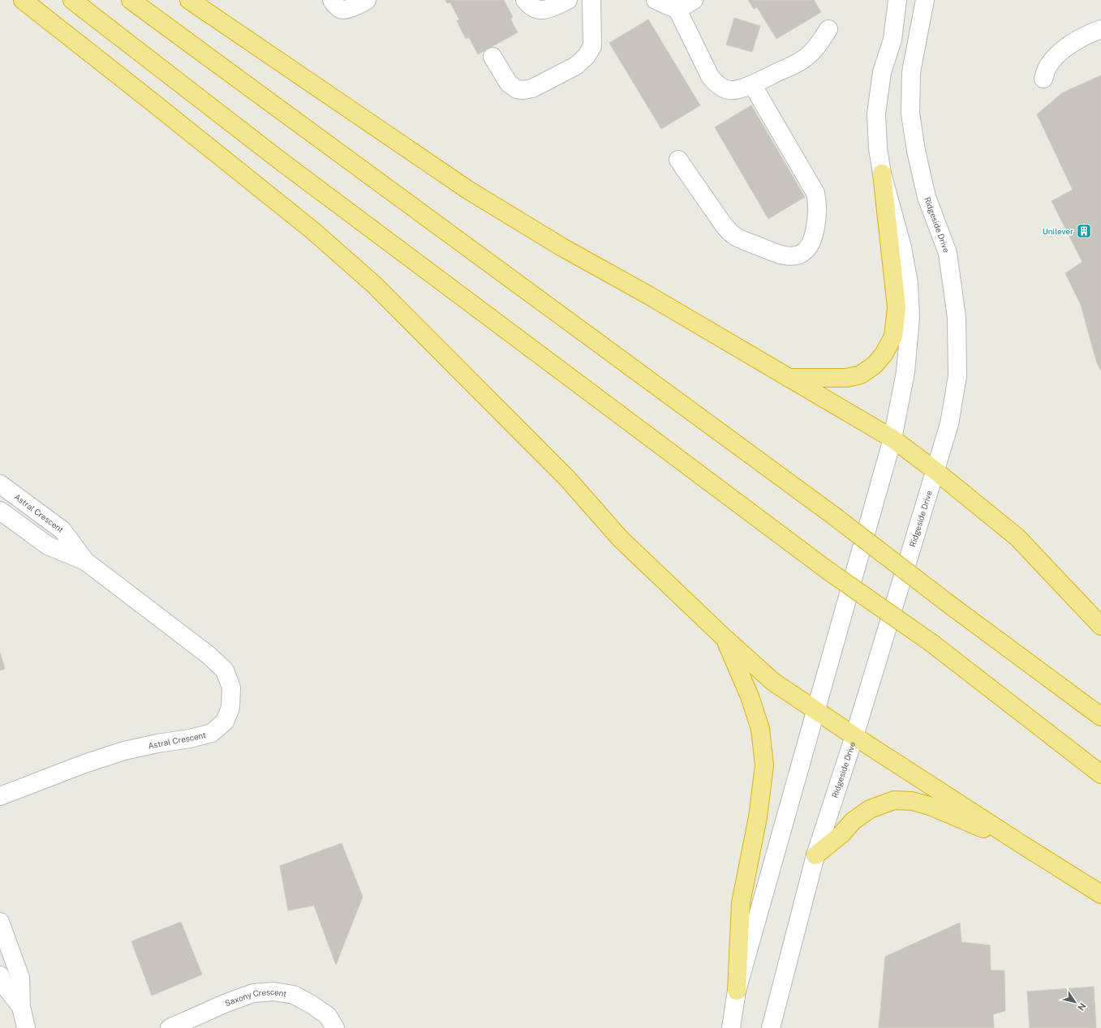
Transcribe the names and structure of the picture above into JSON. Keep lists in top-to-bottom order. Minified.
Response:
{"streets":{"street":["Ridgeside Drive","Astral Crescent","Saxony Crescent"]},"places":{"building":["Unilever"]},"north":"bottom right"}
